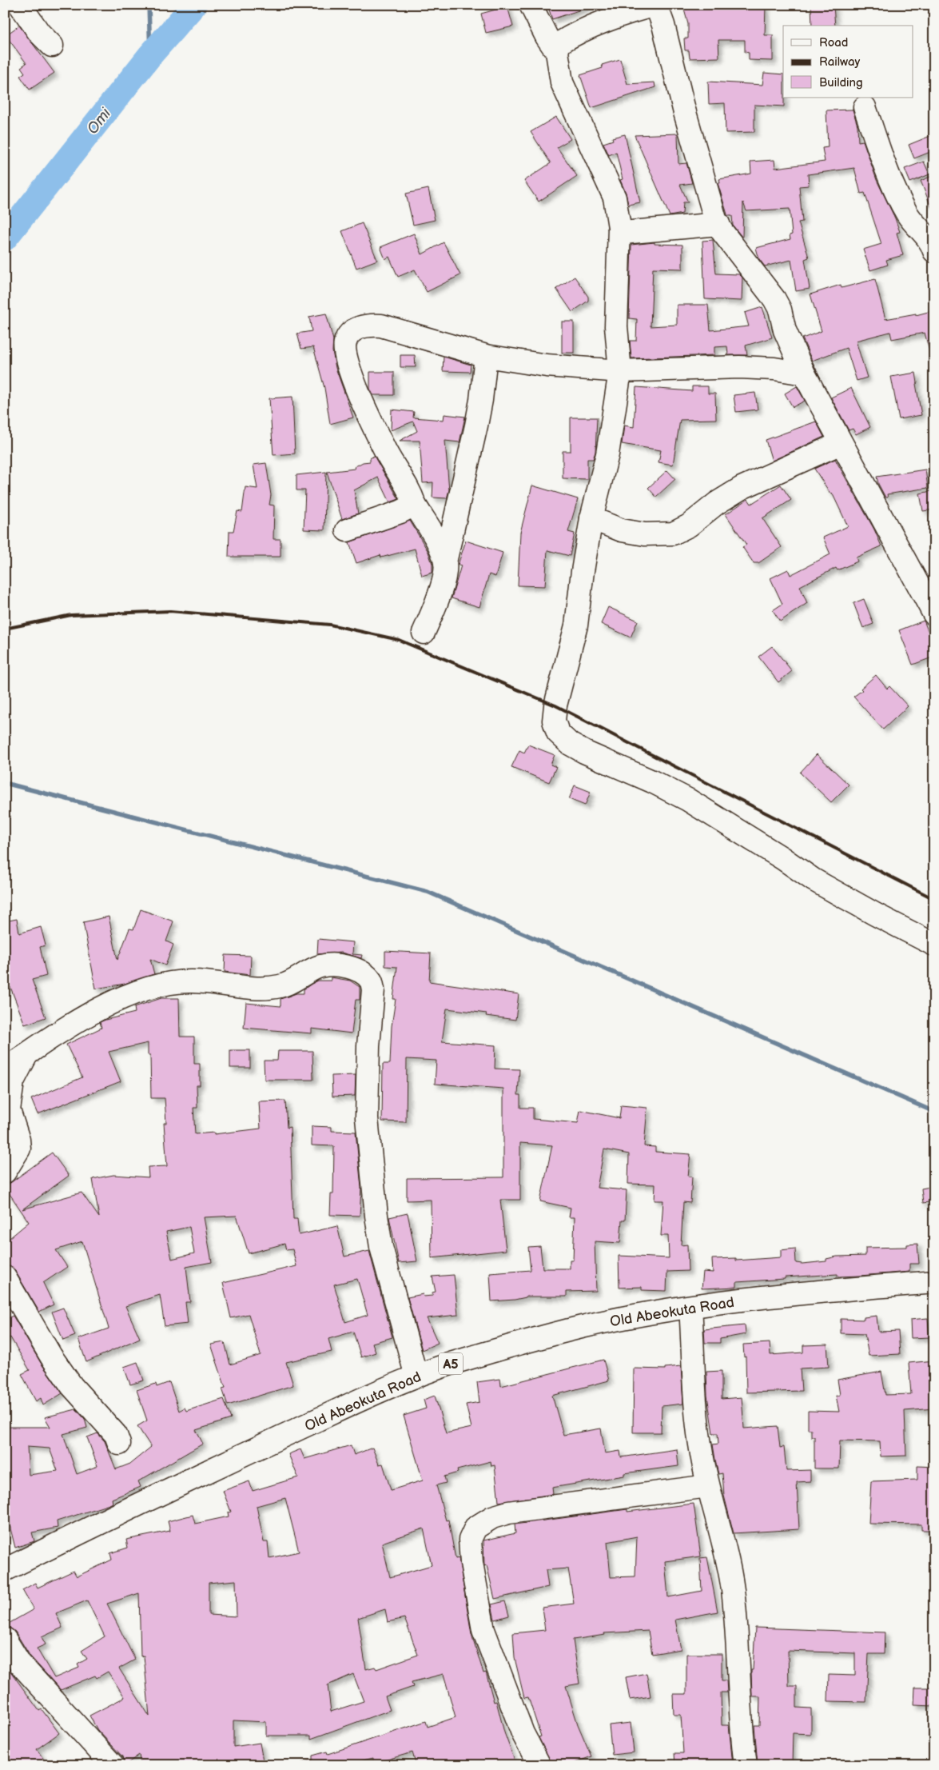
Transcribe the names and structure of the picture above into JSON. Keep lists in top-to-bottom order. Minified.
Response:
{"streets":{"main road":["Old Abeokuta Road","A5"]},"water":["Omi"],"legend":["Road","Railway","Building"]}
